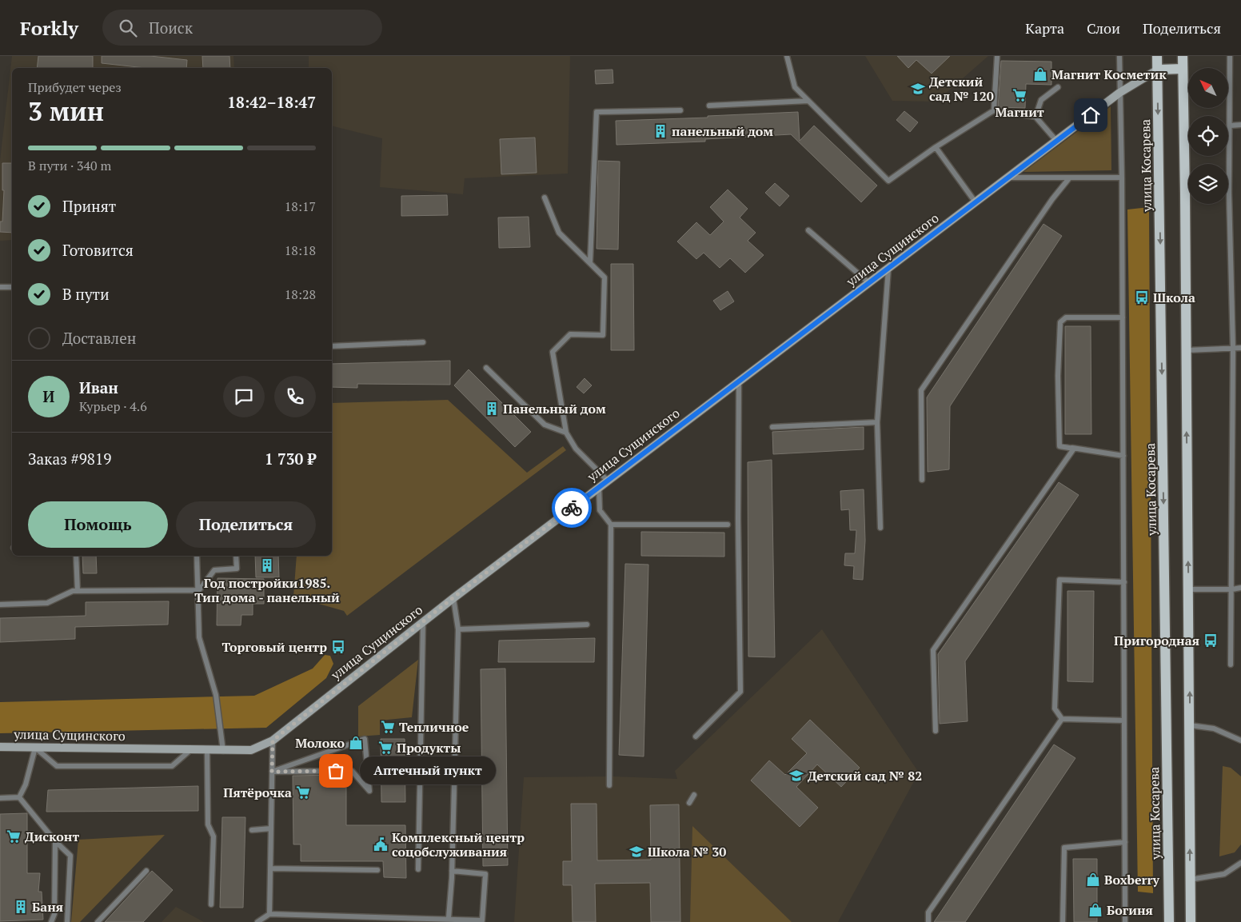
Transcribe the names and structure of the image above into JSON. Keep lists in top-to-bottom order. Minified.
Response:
{"streets":{"main road":["улица Косарева","улица Сущинского"]},"crossings":[["улица Косарева","улица Сущинского"]],"places":{"shop":["Магнит Косметик","Молоко","Boxberry","Богиня"],"school or university":["Детский сад № 120","Детский сад № 82","Школа № 30"],"supermarket":["Магнит","Тепличное","Продукты","Пятёрочка","Дисконт"],"building":["панельный дом","Панельный дом","Год постройки1985. Тип дома - панельный","Баня"],"bus stop":["Школа","Пригородная","Торговый центр"],"other":["Аптечный пункт"],"public building":["Комплексный центр соцобслуживания"]},"north":"top left","page":{"header":"Forkly","search":"Поиск","nav":["Карта","Слои","Поделиться"],"heading":["3 мин","Прибудет через","18:42–18:47"],"panel":["Иван","Курьер · 4.6","Заказ #9819","1 730 ₽"],"bar":"В пути · 340 m","list":[["Принят","18:17"],["Готовится","18:18"],["В пути","18:28"],"Доставлен"],"round":"И","buttons":["Помощь","Поделиться"],"bubble":"Аптечный пункт"}}
